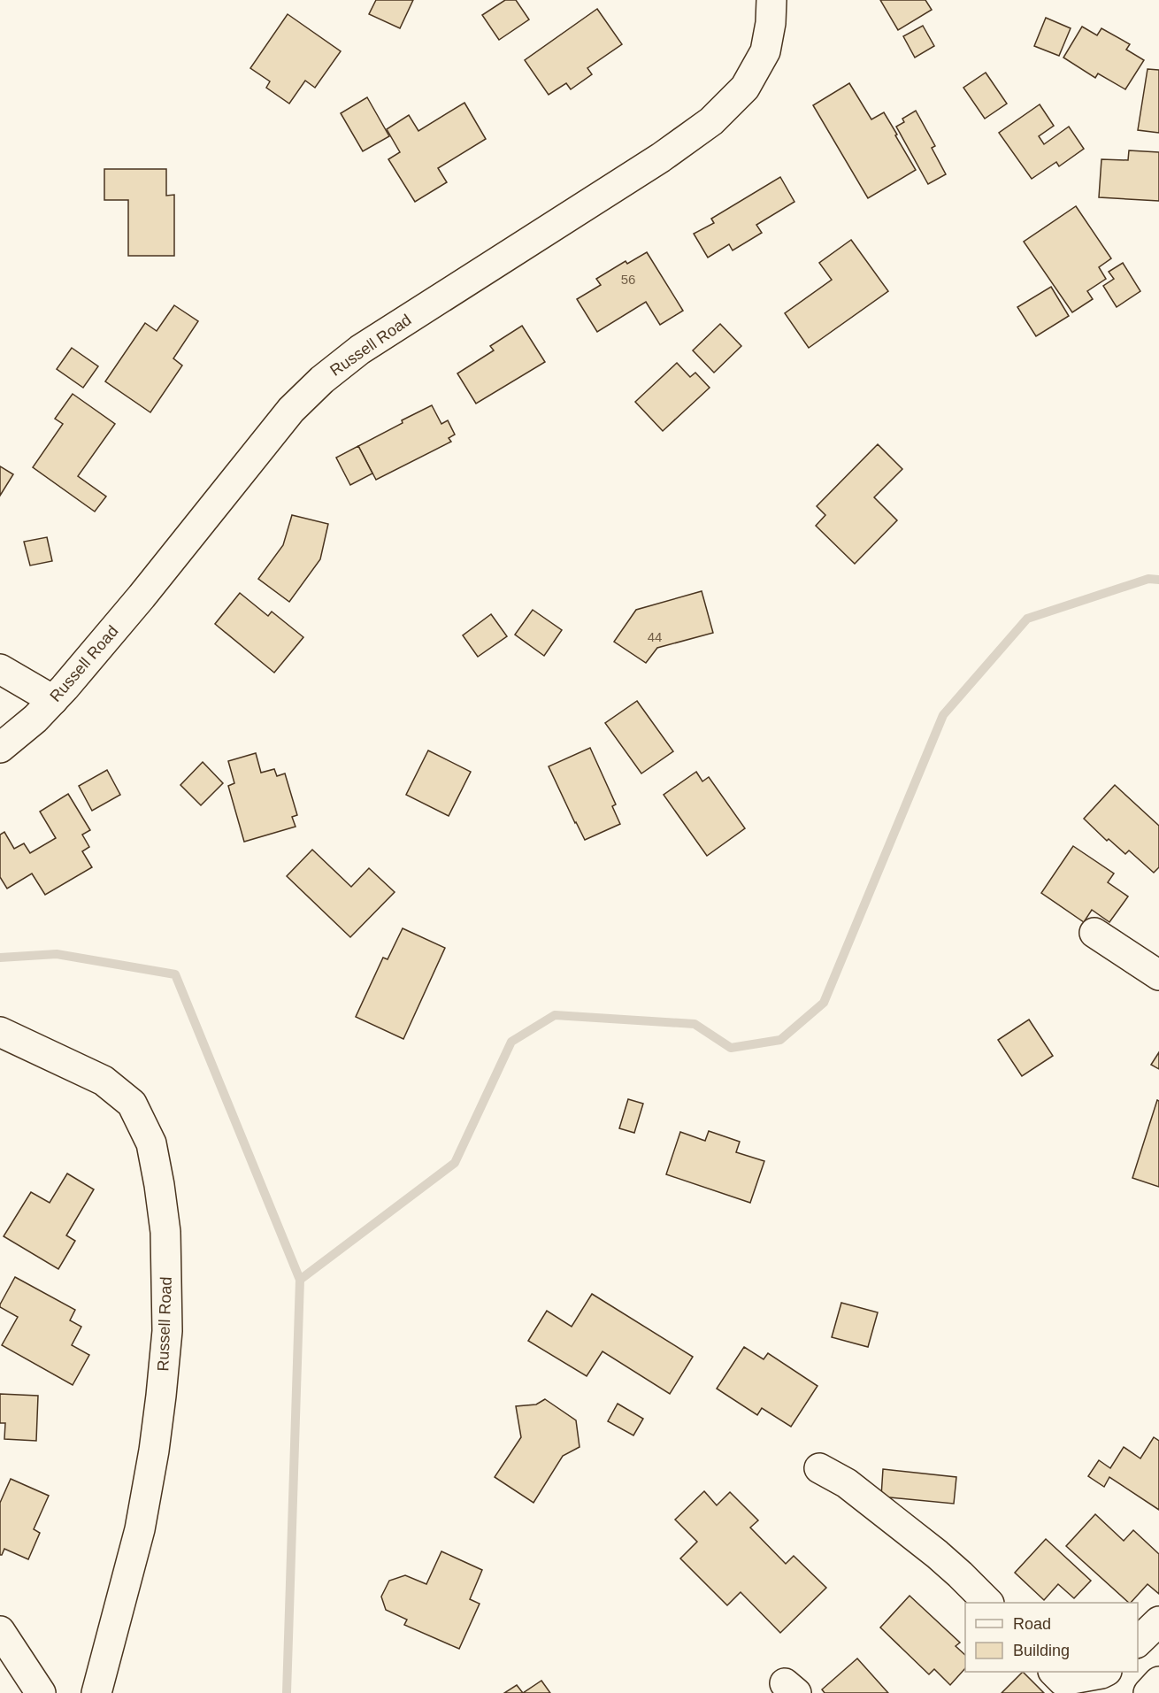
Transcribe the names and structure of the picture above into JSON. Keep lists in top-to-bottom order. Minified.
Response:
{"streets":{"main road":["Russell Road"]},"house_numbers":["56","44"],"legend":["Road","Building"]}
